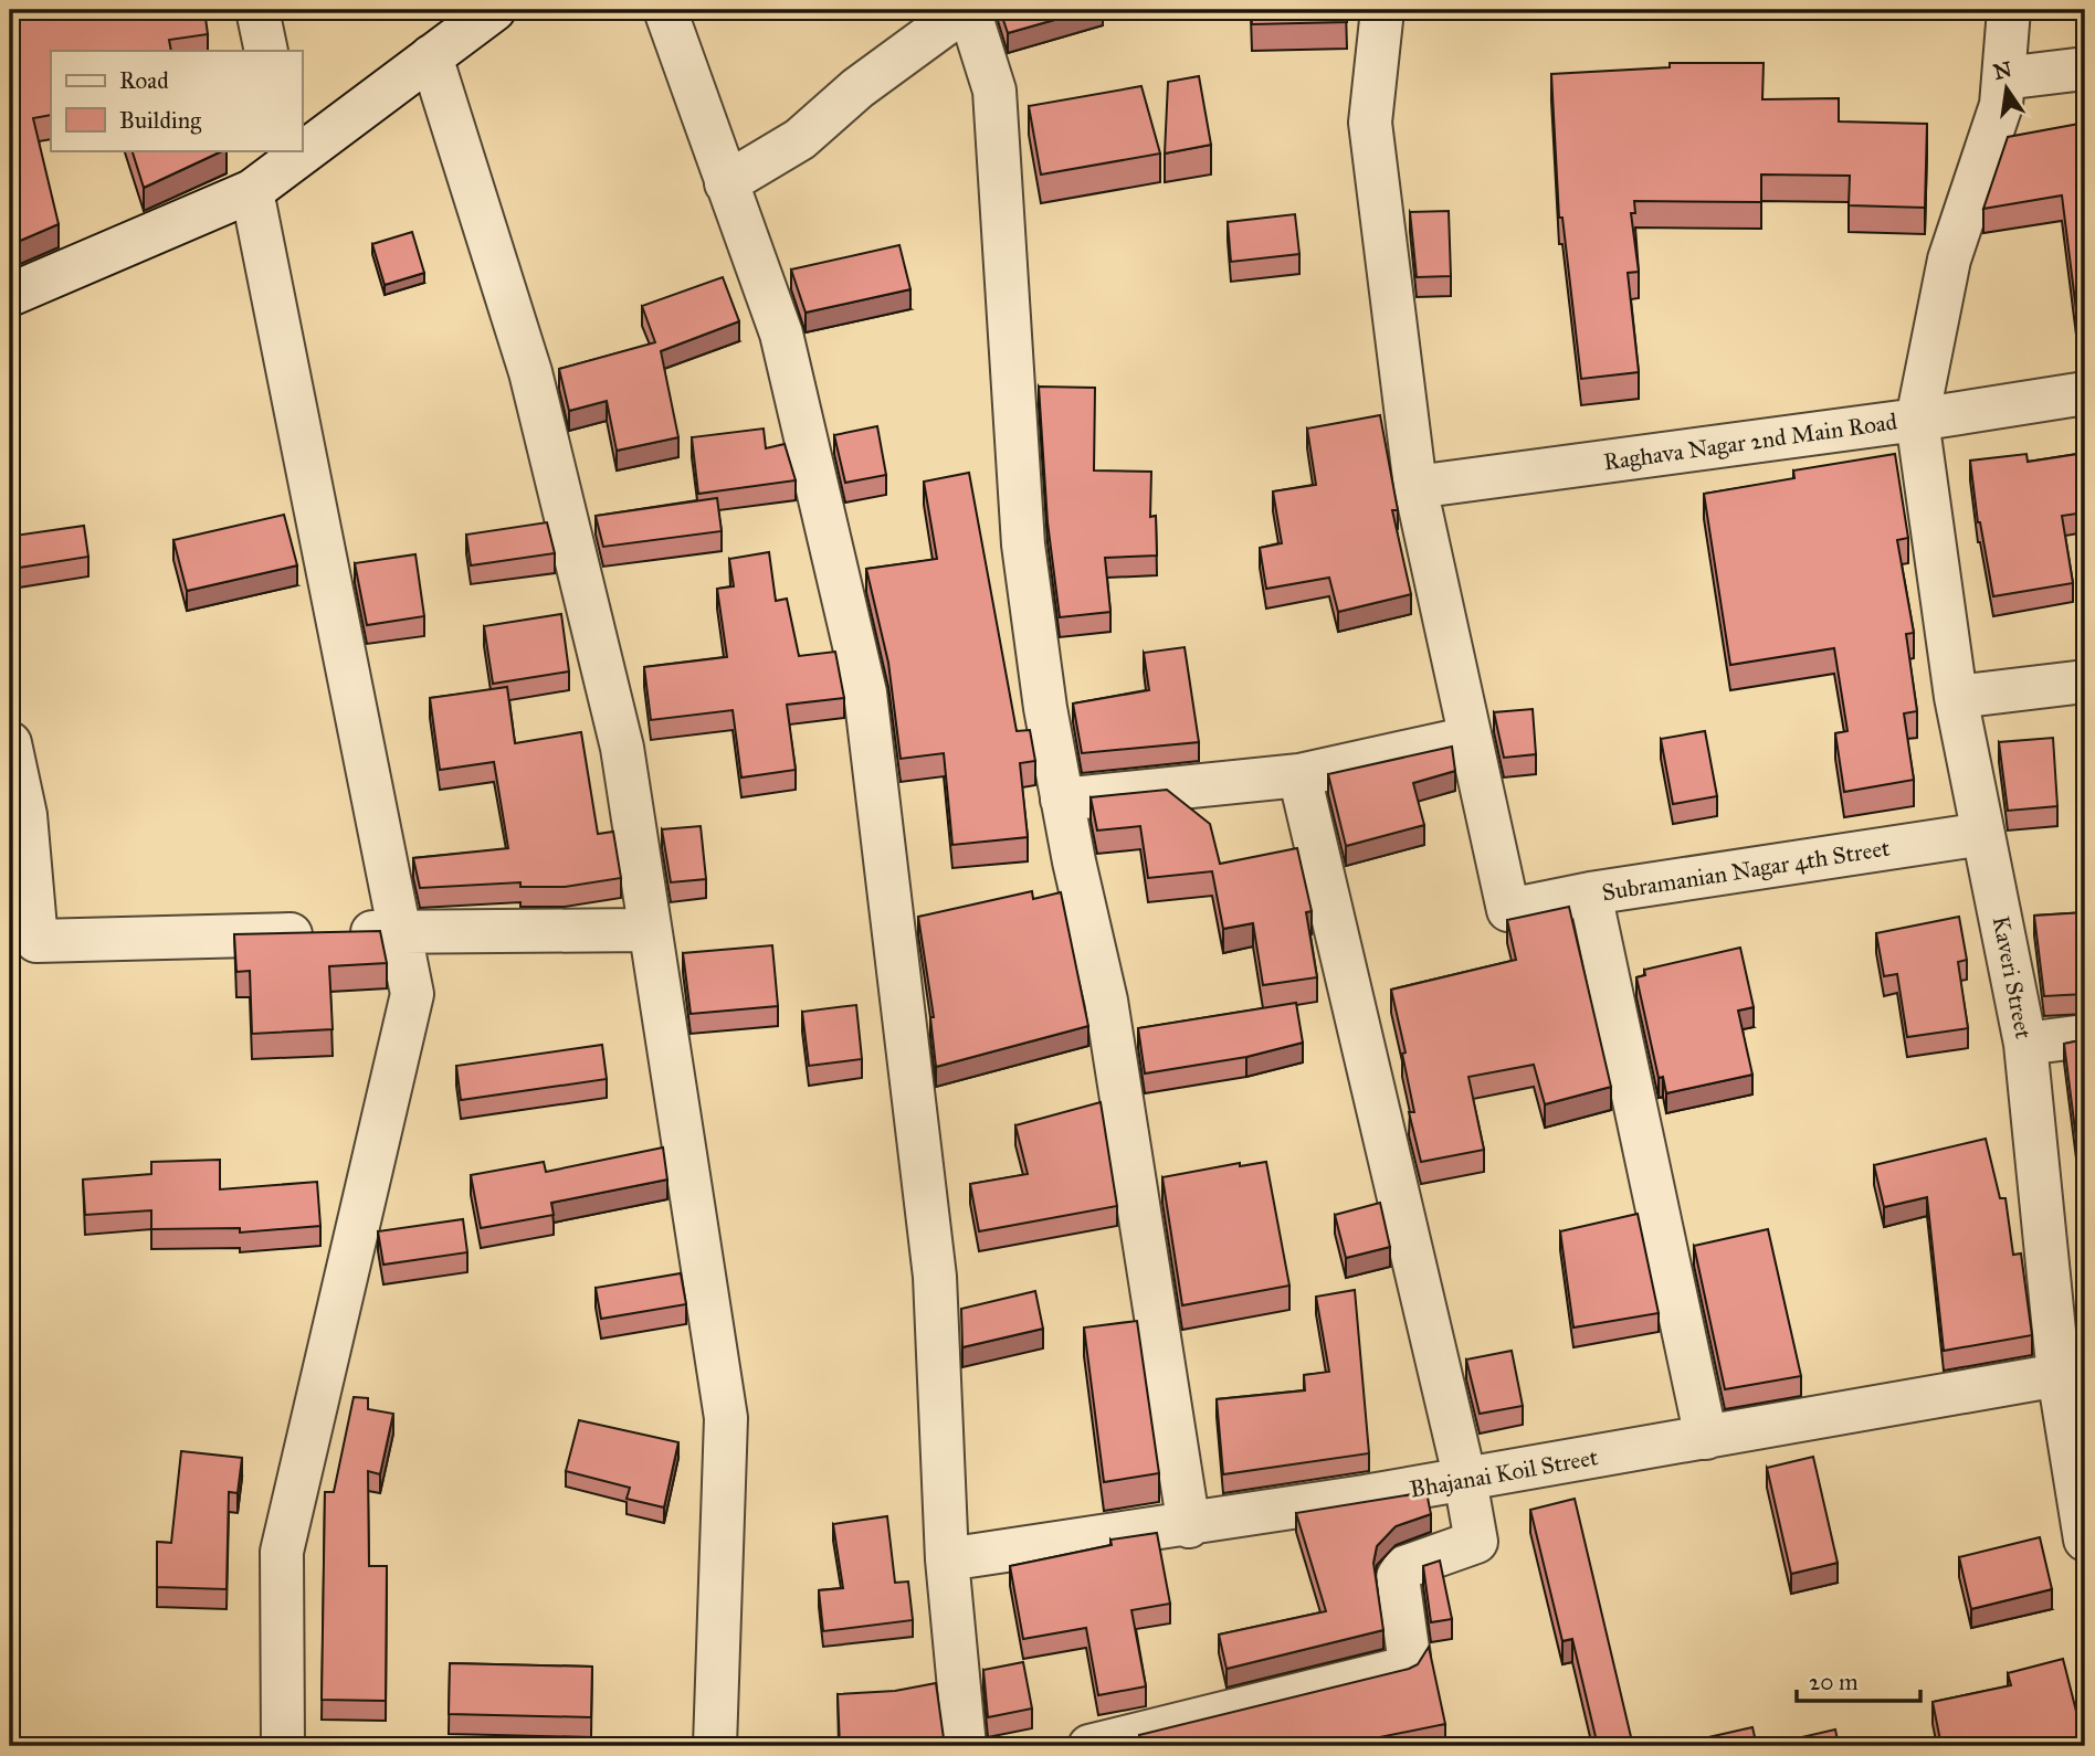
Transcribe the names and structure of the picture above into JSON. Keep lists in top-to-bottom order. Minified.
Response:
{"streets":{"street":["Raghava Nagar 2nd Main Road","Subramanian Nagar 4th Street","Kaveri Street","Bhajanai Koil Street"]},"crossings":[["Raghava Nagar 2nd Main Road","Kaveri Street"],["Subramanian Nagar 4th Street","Kaveri Street"],["Kaveri Street","Bhajanai Koil Street"]],"legend":["Road","Building"],"scale_bar":"20 m","north":"top"}
